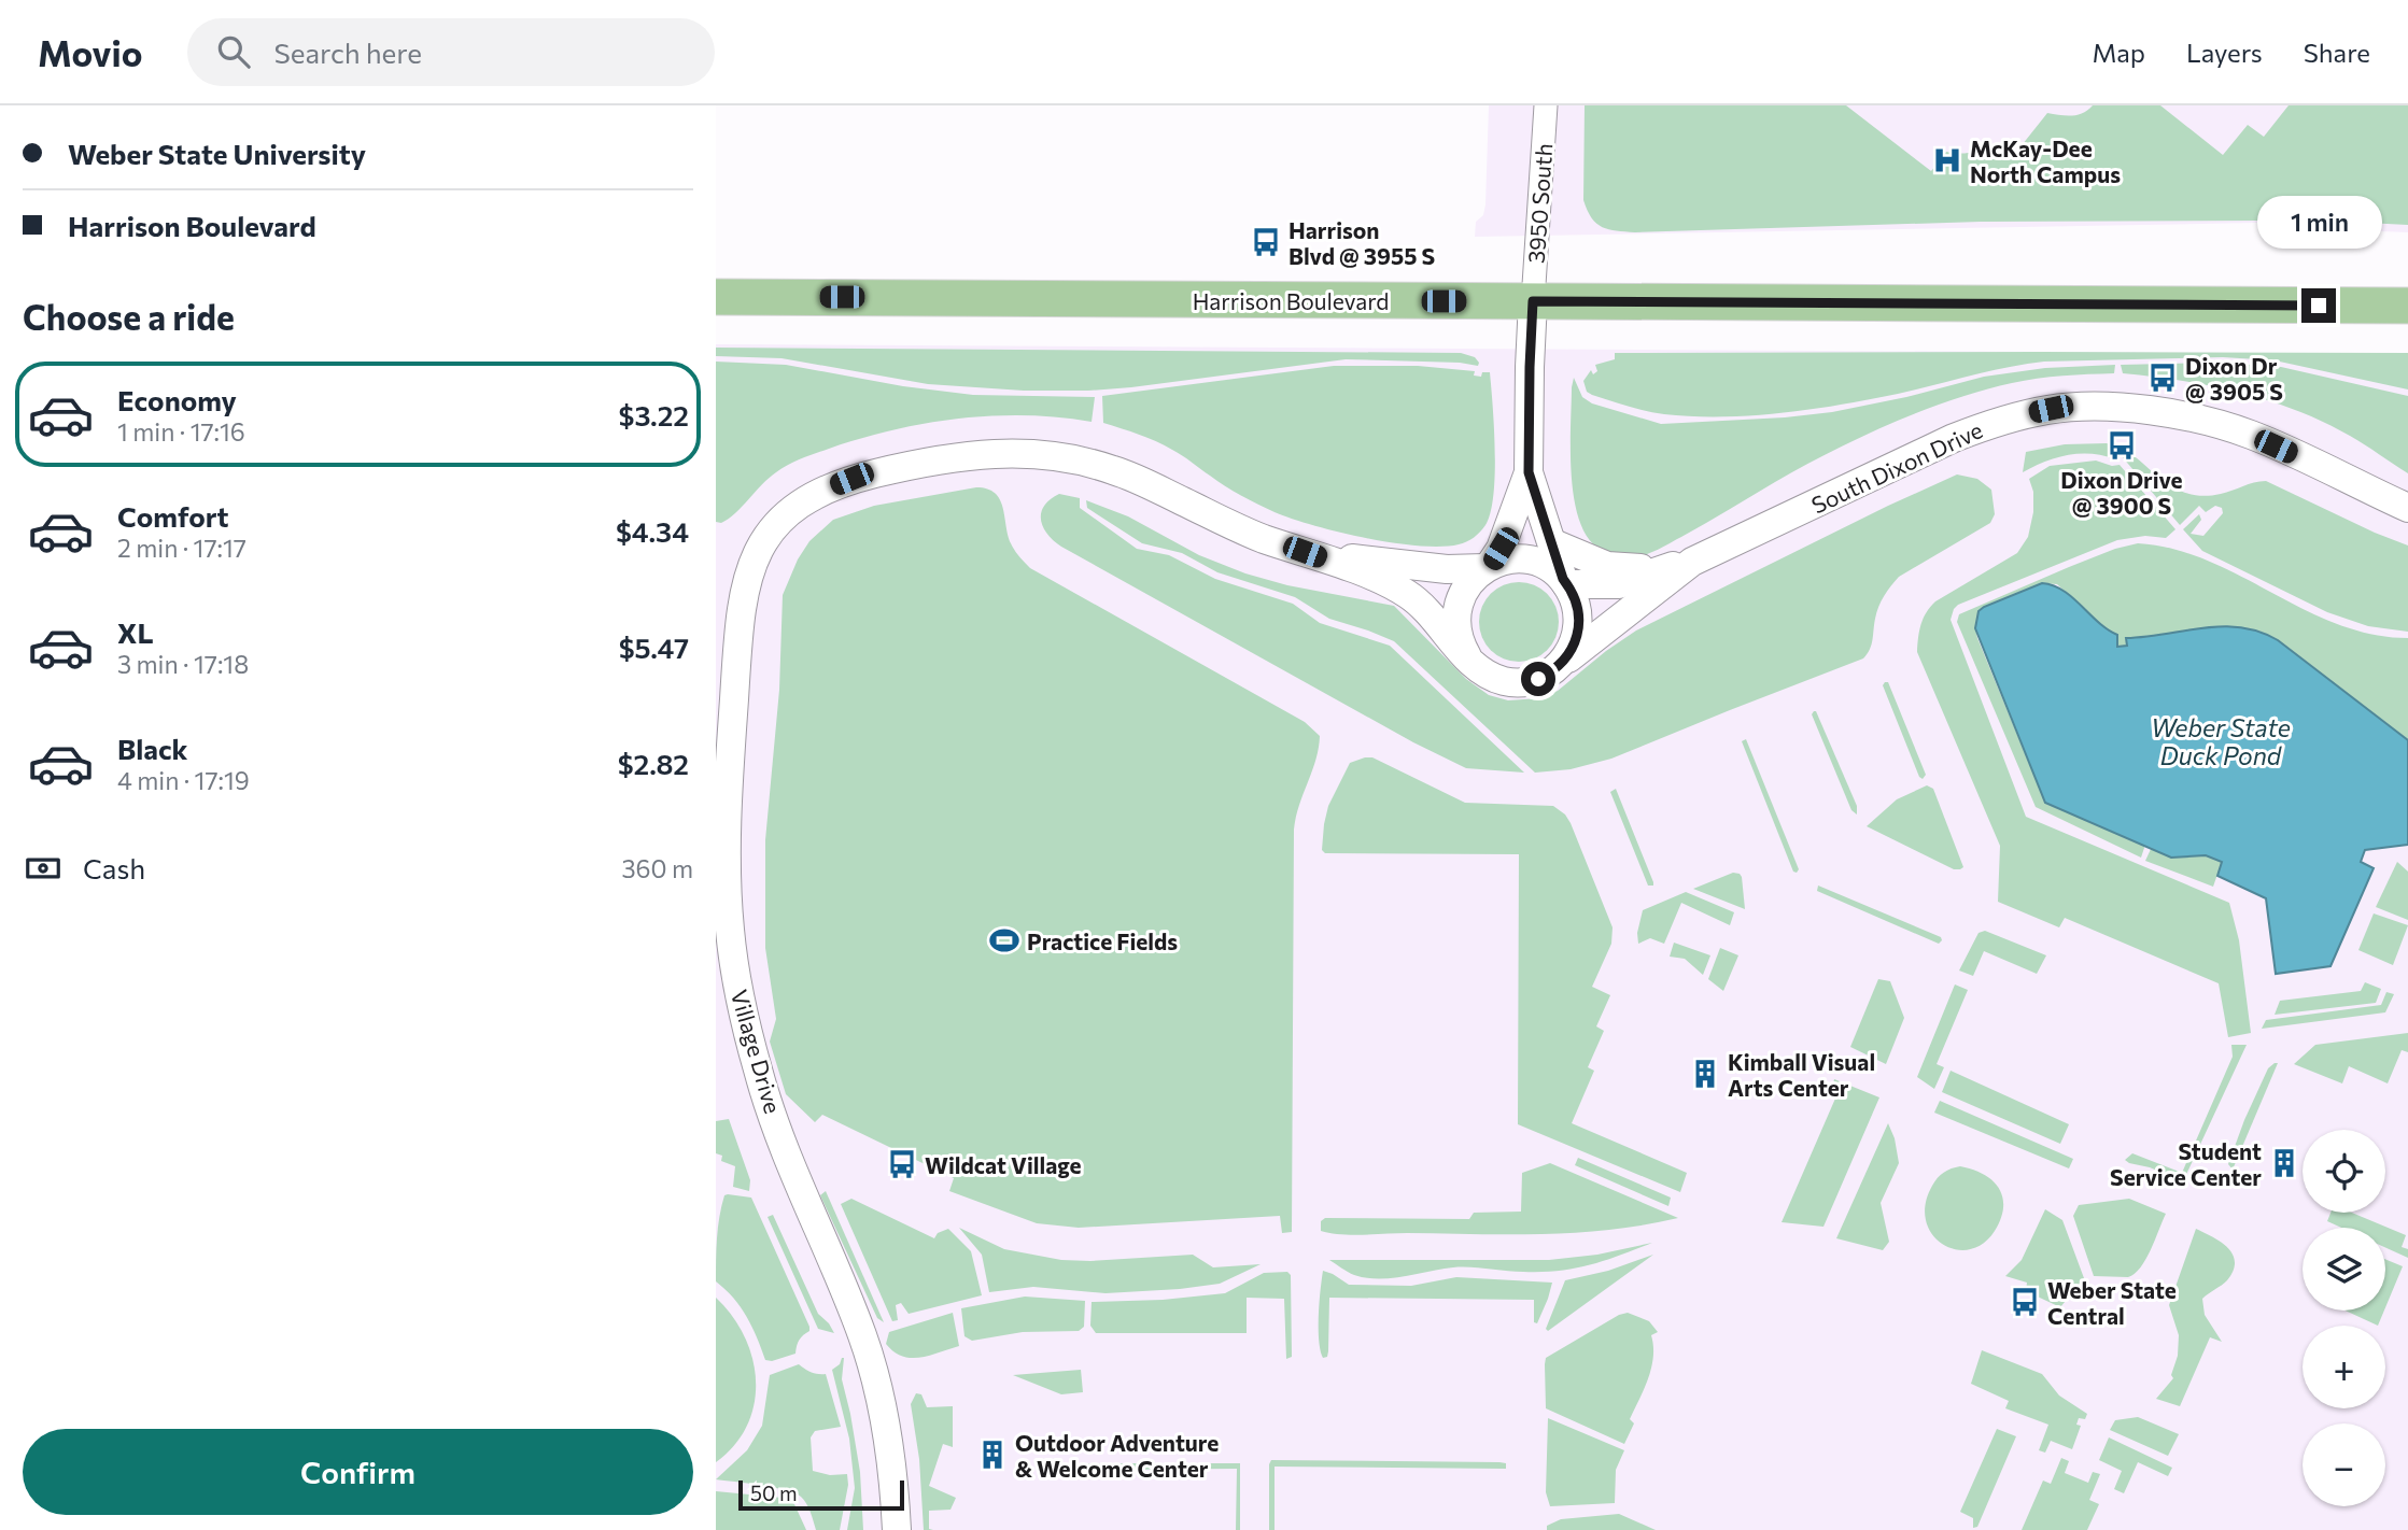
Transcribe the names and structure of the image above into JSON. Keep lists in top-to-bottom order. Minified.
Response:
{"streets":{"main road":["Harrison Boulevard"],"street":["3950 South","South Dixon Drive","Village Drive"]},"crossings":[["3950 South","Harrison Boulevard"]],"water":["Weber State Duck Pond"],"places":{"hospital":["McKay-Dee North Campus"],"bus stop":["Harrison Blvd @ 3955 S","Dixon Dr @ 3905 S","Dixon Drive @ 3900 S","Wildcat Village","Weber State Central"],"sports":["Practice Fields"],"building":["Kimball Visual Arts Center","Student Service Center","Outdoor Adventure & Welcome Center"]},"scale_bar":"50 m","page":{"header":"Movio","search":"Search here","nav":["Map","Layers","Share"],"banner":["Weber State University","Harrison Boulevard"],"bubble":"1 min","heading":"Choose a ride","list":[{"name":"Economy","note":"1 min · 17:16","value":"$3.22"},{"name":"Comfort","note":"2 min · 17:17","value":"$4.34"},{"name":"XL","note":"3 min · 17:18","value":"$5.47"},{"name":"Black","note":"4 min · 17:19","value":"$2.82"}],"pay":["Cash","360 m"],"map_buttons":["+","−"],"buttons":"Confirm","scale":"50 m"}}
